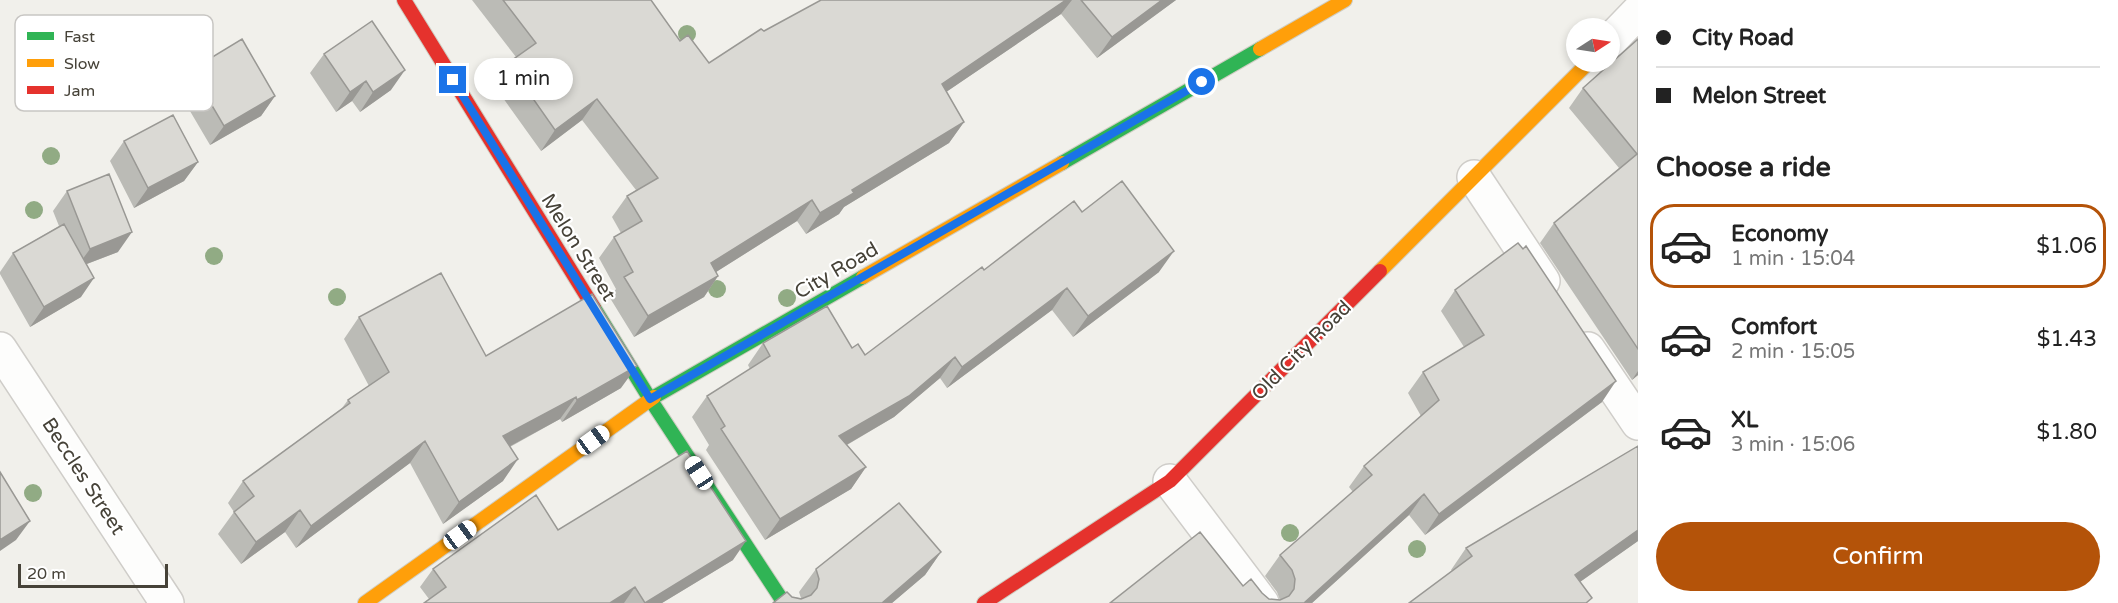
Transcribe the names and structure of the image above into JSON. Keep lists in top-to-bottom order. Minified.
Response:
{"streets":{"street":["Melon Street","City Road","Old City Road","Beccles Street"]},"crossings":[["Melon Street","City Road"]],"legend":["Fast","Slow","Jam"],"scale_bar":"20 m","north":"right","page":{"banner":["City Road","Melon Street"],"bubble":"1 min","heading":"Choose a ride","list":[{"name":"Economy","note":"1 min · 15:04","value":"$1.06"},{"name":"Comfort","note":"2 min · 15:05","value":"$1.43"},{"name":"XL","note":"3 min · 15:06","value":"$1.80"}],"buttons":"Confirm","scale":"20 m"}}
